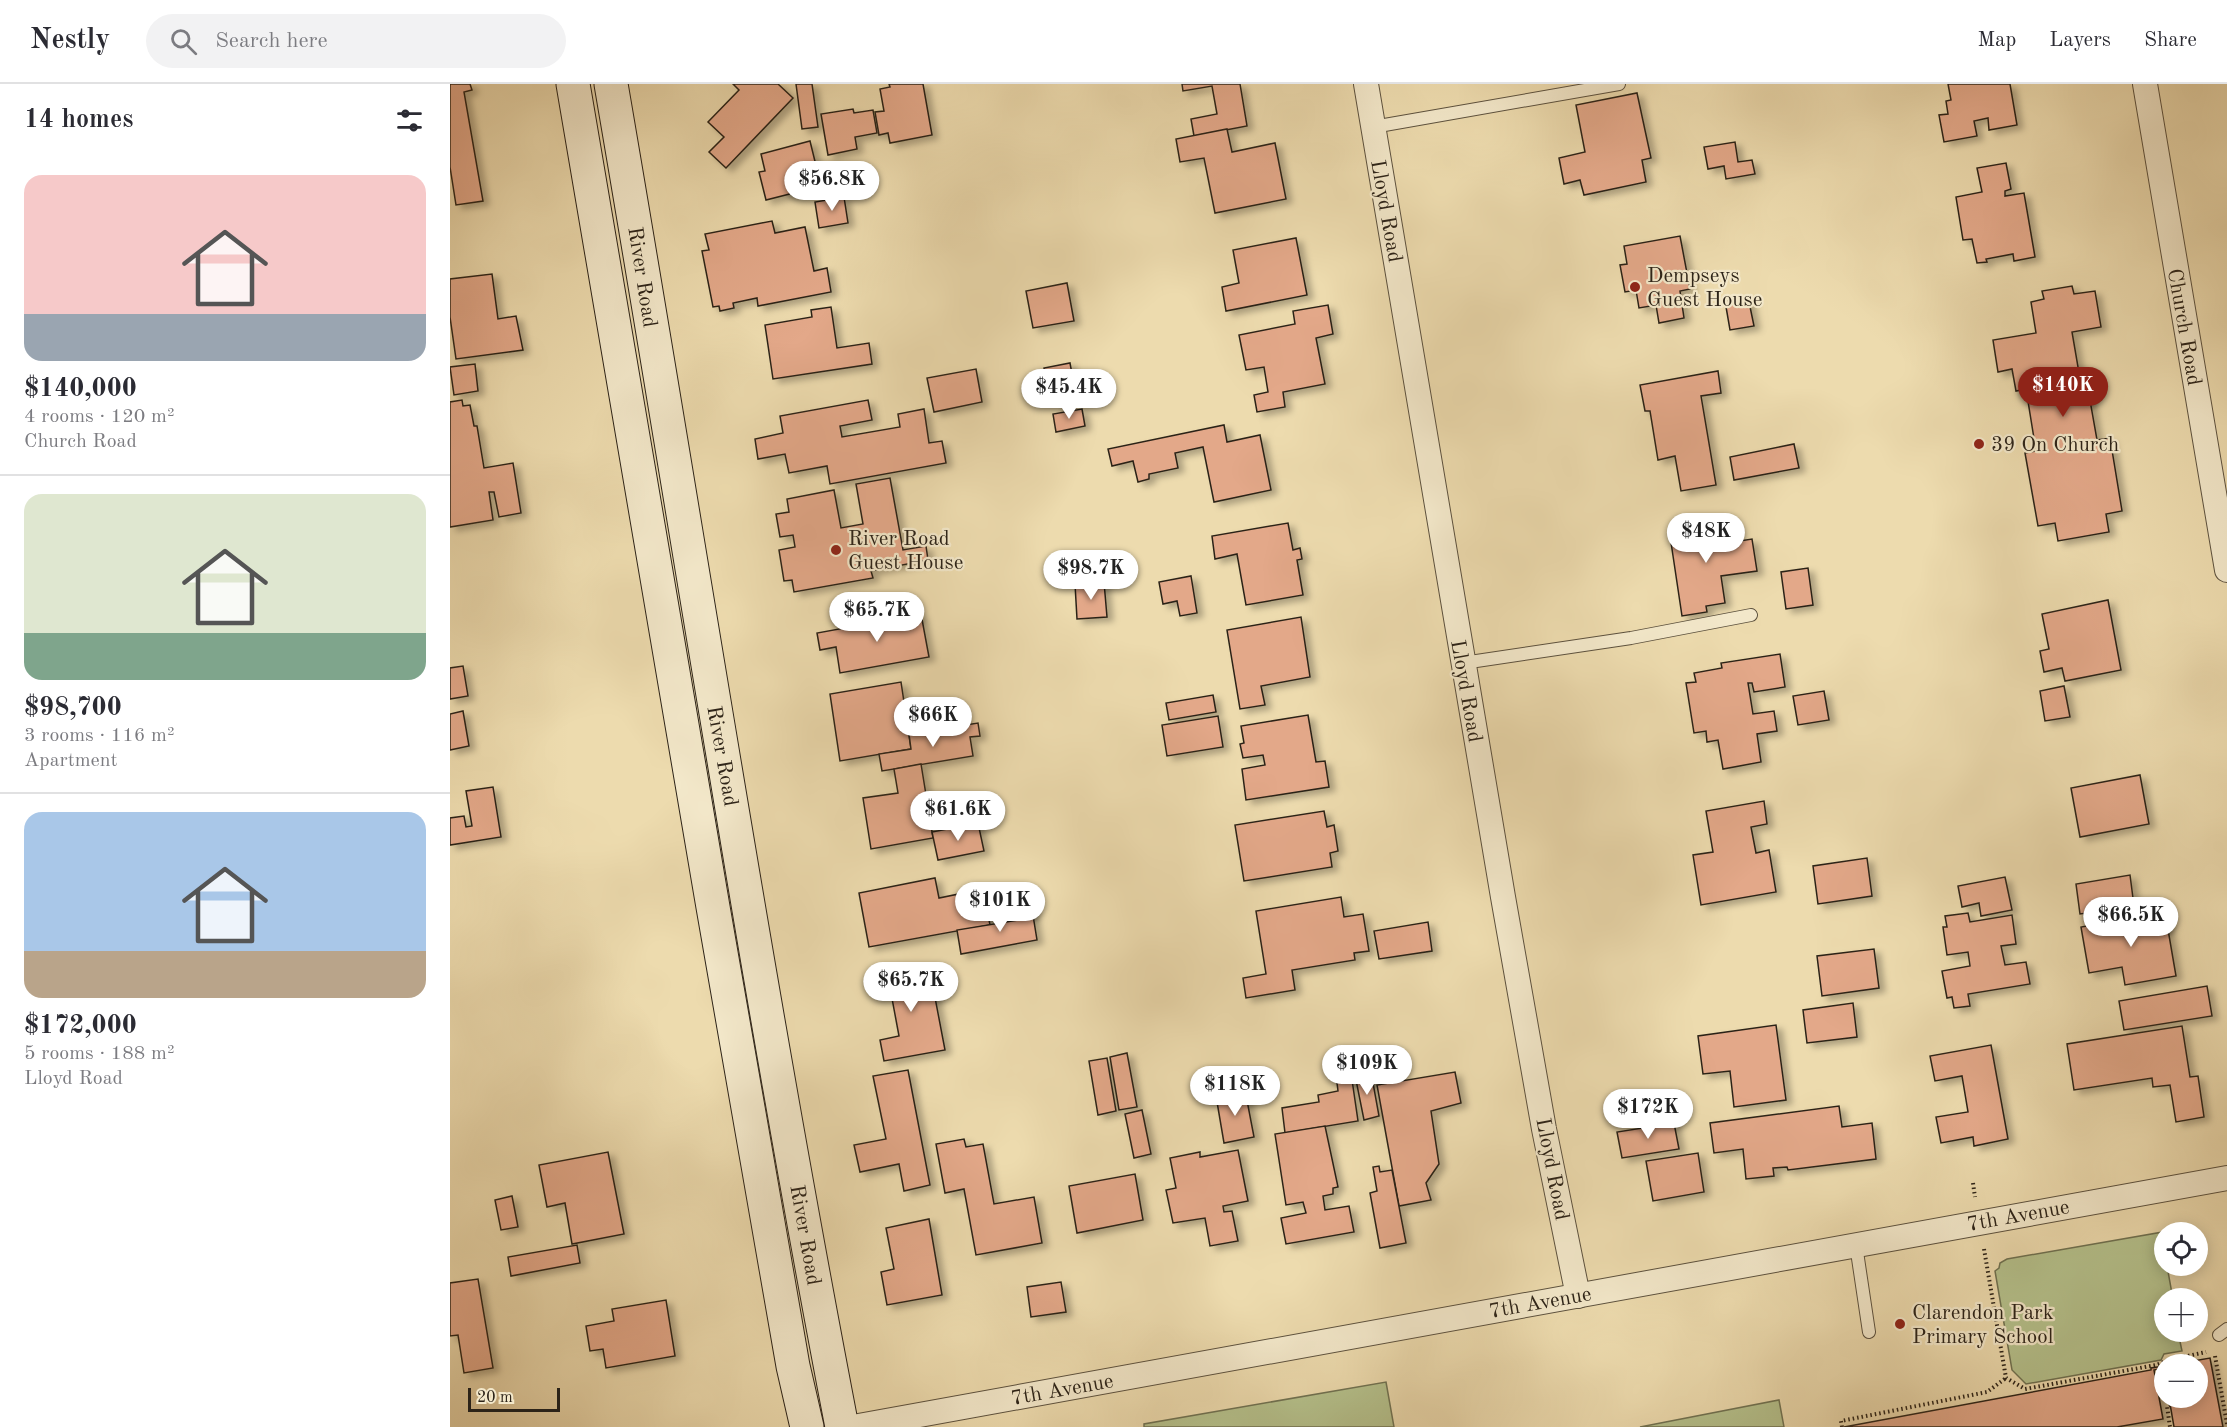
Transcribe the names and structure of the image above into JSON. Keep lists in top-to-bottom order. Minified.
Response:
{"streets":{"main road":["River Road"],"street":["Lloyd Road","Church Road","7th Avenue"]},"crossings":[["Lloyd Road","7th Avenue"]],"places":["Dempseys Guest House","39 On Church","River Road Guest House","Clarendon Park Primary School"],"scale_bar":"20 m","page":{"header":"Nestly","search":"Search here","nav":["Map","Layers","Share"],"heading":"14 homes","list":[{"name":"$140,000","note":"4 rooms · 120 m² · Church Road"},{"name":"$98,700","note":"3 rooms · 116 m² · Apartment"},{"name":"$172,000","note":"5 rooms · 188 m² · Lloyd Road"}],"price":["$56.8K","$140K","$45.4K","$48K","$98.7K","$65.7K","$66K","$61.6K","$101K","$66.5K","$65.7K","$109K","$118K","$172K"],"map_buttons":["+","−"],"scale":"20 m"}}
